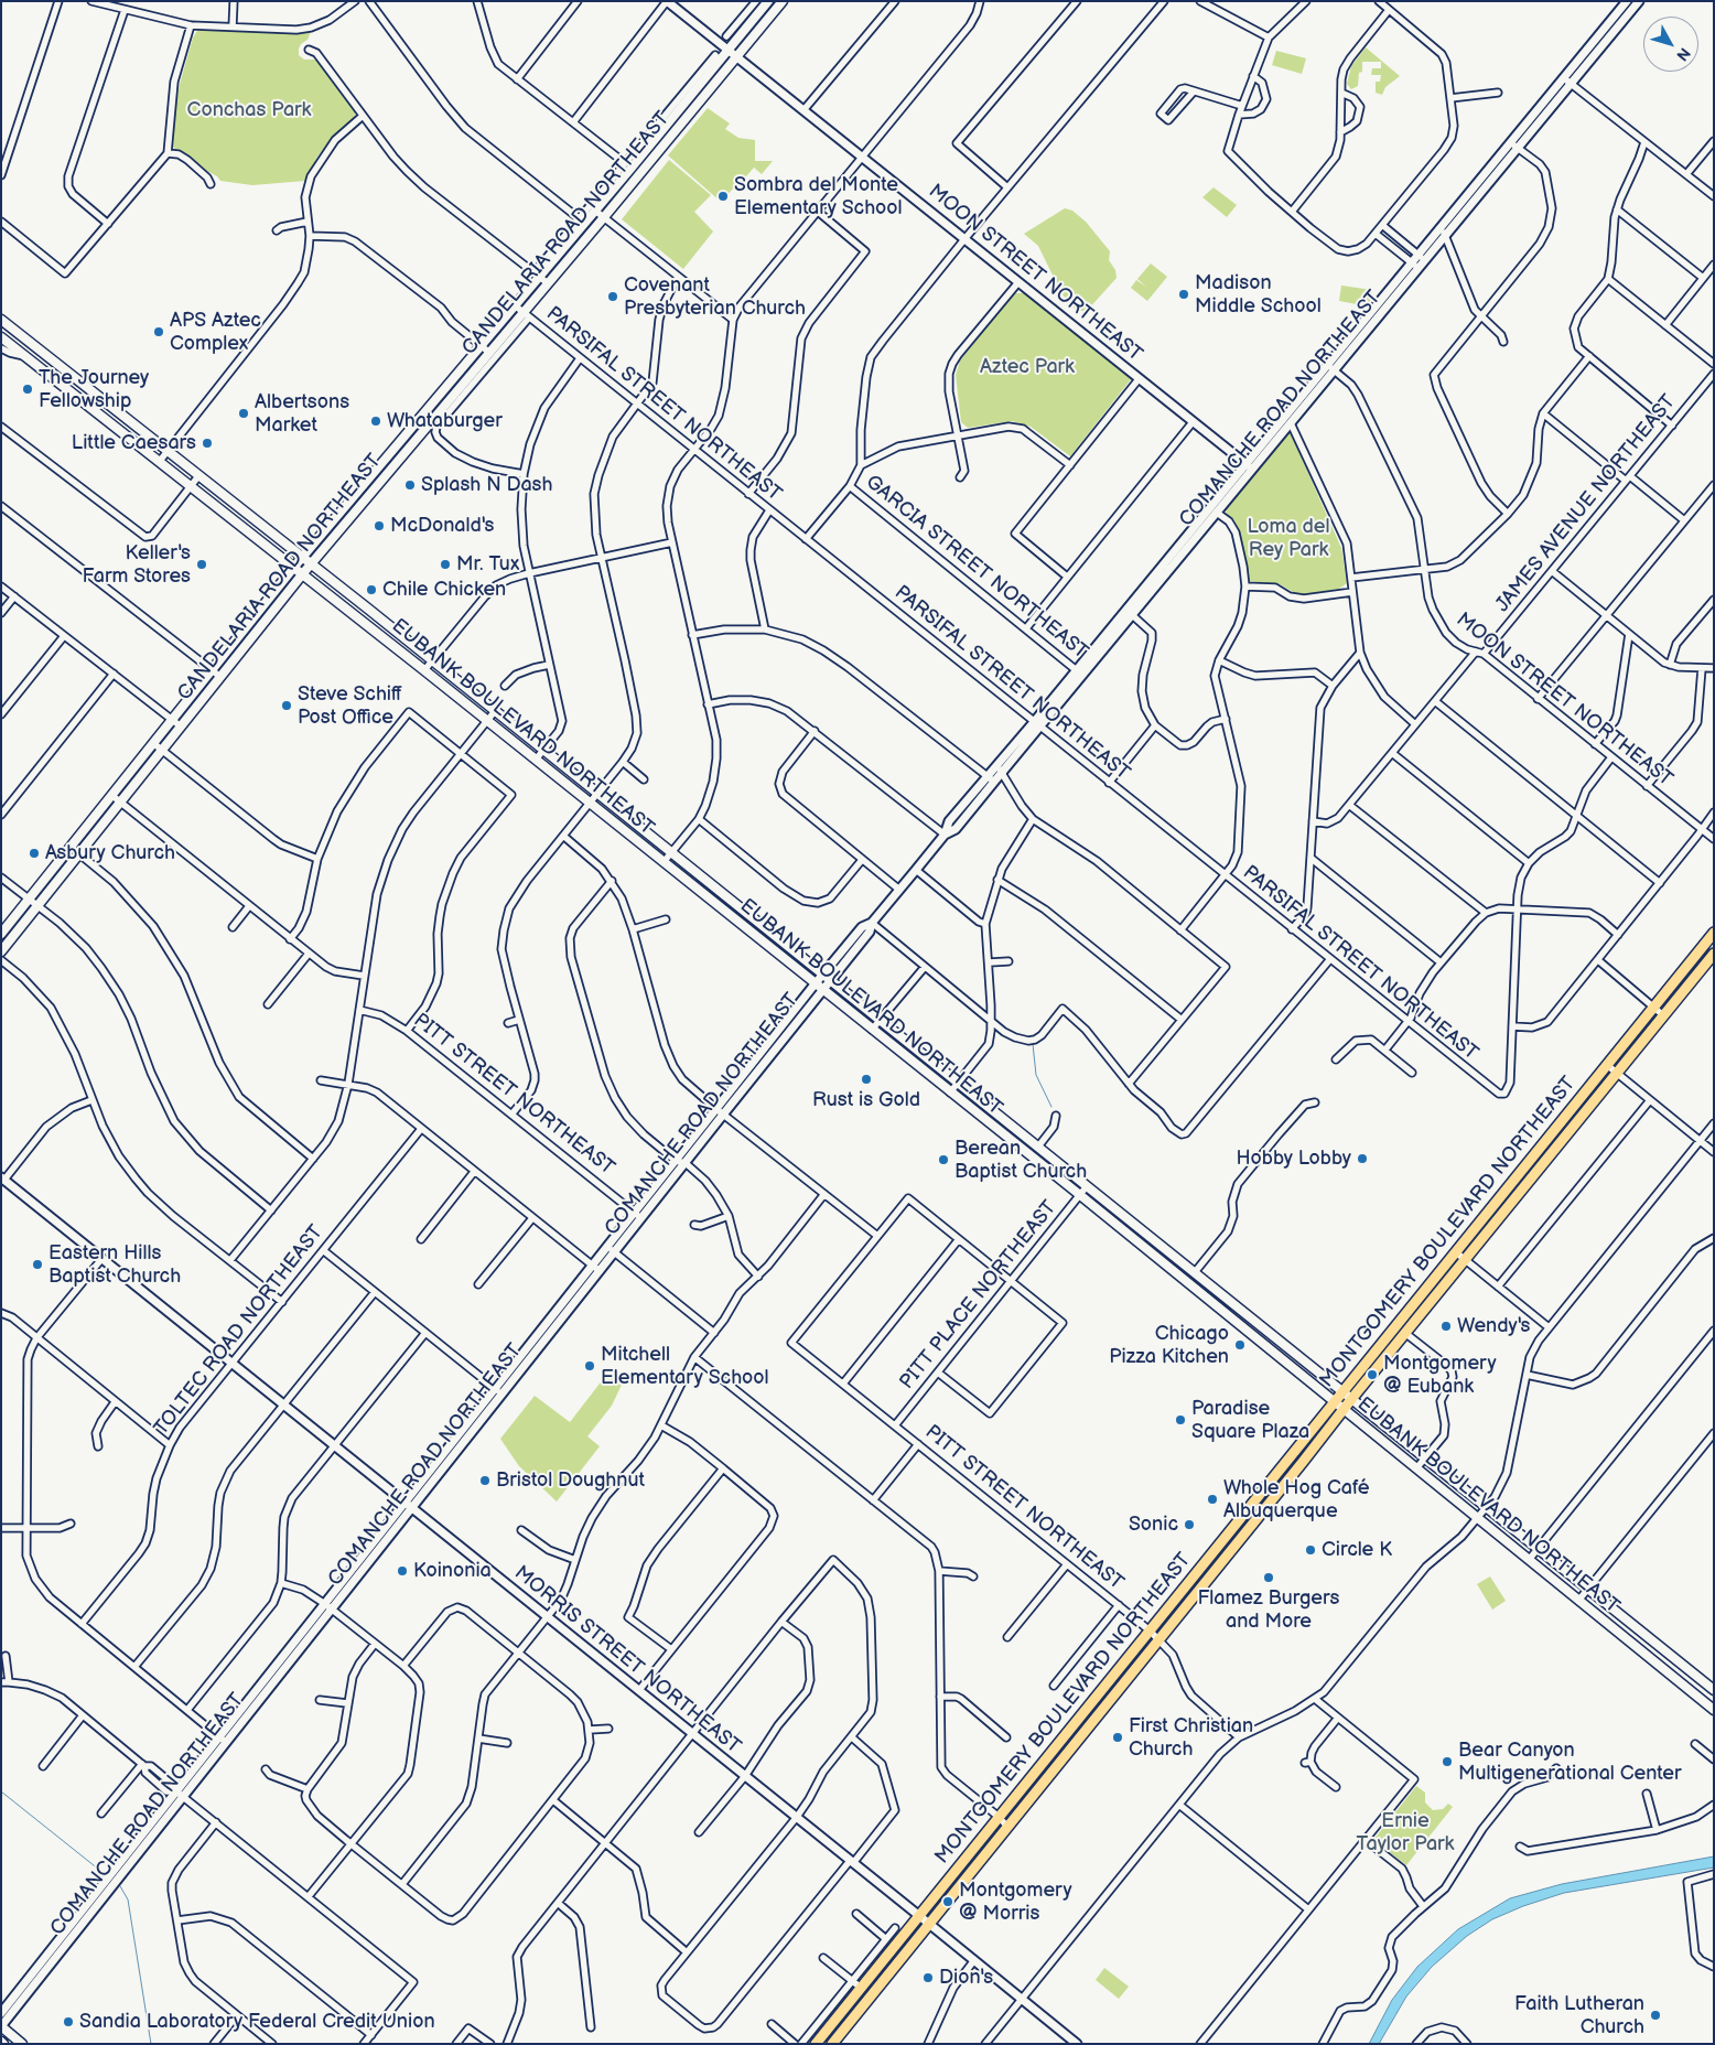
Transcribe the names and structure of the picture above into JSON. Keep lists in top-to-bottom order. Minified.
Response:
{"streets":{"main road":["CANDELARIA ROAD NORTHEAST","EUBANK BOULEVARD NORTHEAST","MONTGOMERY BOULEVARD NORTHEAST"],"street":["MOON STREET NORTHEAST","PARSIFAL STREET NORTHEAST","COMANCHE ROAD NORTHEAST","JAMES AVENUE NORTHEAST","GARCIA STREET NORTHEAST","PITT STREET NORTHEAST","PITT PLACE NORTHEAST","TOLTEC ROAD NORTHEAST","MORRIS STREET NORTHEAST"]},"crossings":[["CANDELARIA ROAD NORTHEAST","MOON STREET NORTHEAST"],["CANDELARIA ROAD NORTHEAST","PARSIFAL STREET NORTHEAST"],["CANDELARIA ROAD NORTHEAST","EUBANK BOULEVARD NORTHEAST"],["MOON STREET NORTHEAST","COMANCHE ROAD NORTHEAST"],["MOON STREET NORTHEAST","JAMES AVENUE NORTHEAST"],["PARSIFAL STREET NORTHEAST","COMANCHE ROAD NORTHEAST"],["COMANCHE ROAD NORTHEAST","GARCIA STREET NORTHEAST"],["COMANCHE ROAD NORTHEAST","EUBANK BOULEVARD NORTHEAST"],["COMANCHE ROAD NORTHEAST","PITT STREET NORTHEAST"],["COMANCHE ROAD NORTHEAST","MORRIS STREET NORTHEAST"],["EUBANK BOULEVARD NORTHEAST","MONTGOMERY BOULEVARD NORTHEAST"],["EUBANK BOULEVARD NORTHEAST","PITT PLACE NORTHEAST"],["PITT STREET NORTHEAST","MONTGOMERY BOULEVARD NORTHEAST"],["PITT STREET NORTHEAST","PITT PLACE NORTHEAST"],["MONTGOMERY BOULEVARD NORTHEAST","MORRIS STREET NORTHEAST"],["TOLTEC ROAD NORTHEAST","MORRIS STREET NORTHEAST"]],"parks":["Conchas Park","Aztec Park","Loma del Rey Park","Ernie Taylor Park"],"places":["Sombra del Monte Elementary School","Madison Middle School","Covenant Presbyterian Church","APS Aztec Complex","The Journey Fellowship","Albertsons Market","Whataburger","Little Caesars","Splash N Dash","McDonald's","Keller's Farm Stores","Mr. Tux","Chile Chicken","Steve Schiff Post Office","Asbury Church","Rust is Gold","Hobby Lobby","Berean Baptist Church","Eastern Hills Baptist Church","Wendy's","Chicago Pizza Kitchen","Mitchell Elementary School","Montgomery @ Eubank","Paradise Square Plaza","Bristol Doughnut","Whole Hog Café Albuquerque","Sonic","Circle K","Koinonia","Flamez Burgers and More","First Christian Church","Bear Canyon Multigenerational Center","Montgomery @ Morris","Dion's","Faith Lutheran Church","Sandia Laboratory Federal Credit Union"],"north":"bottom right"}
